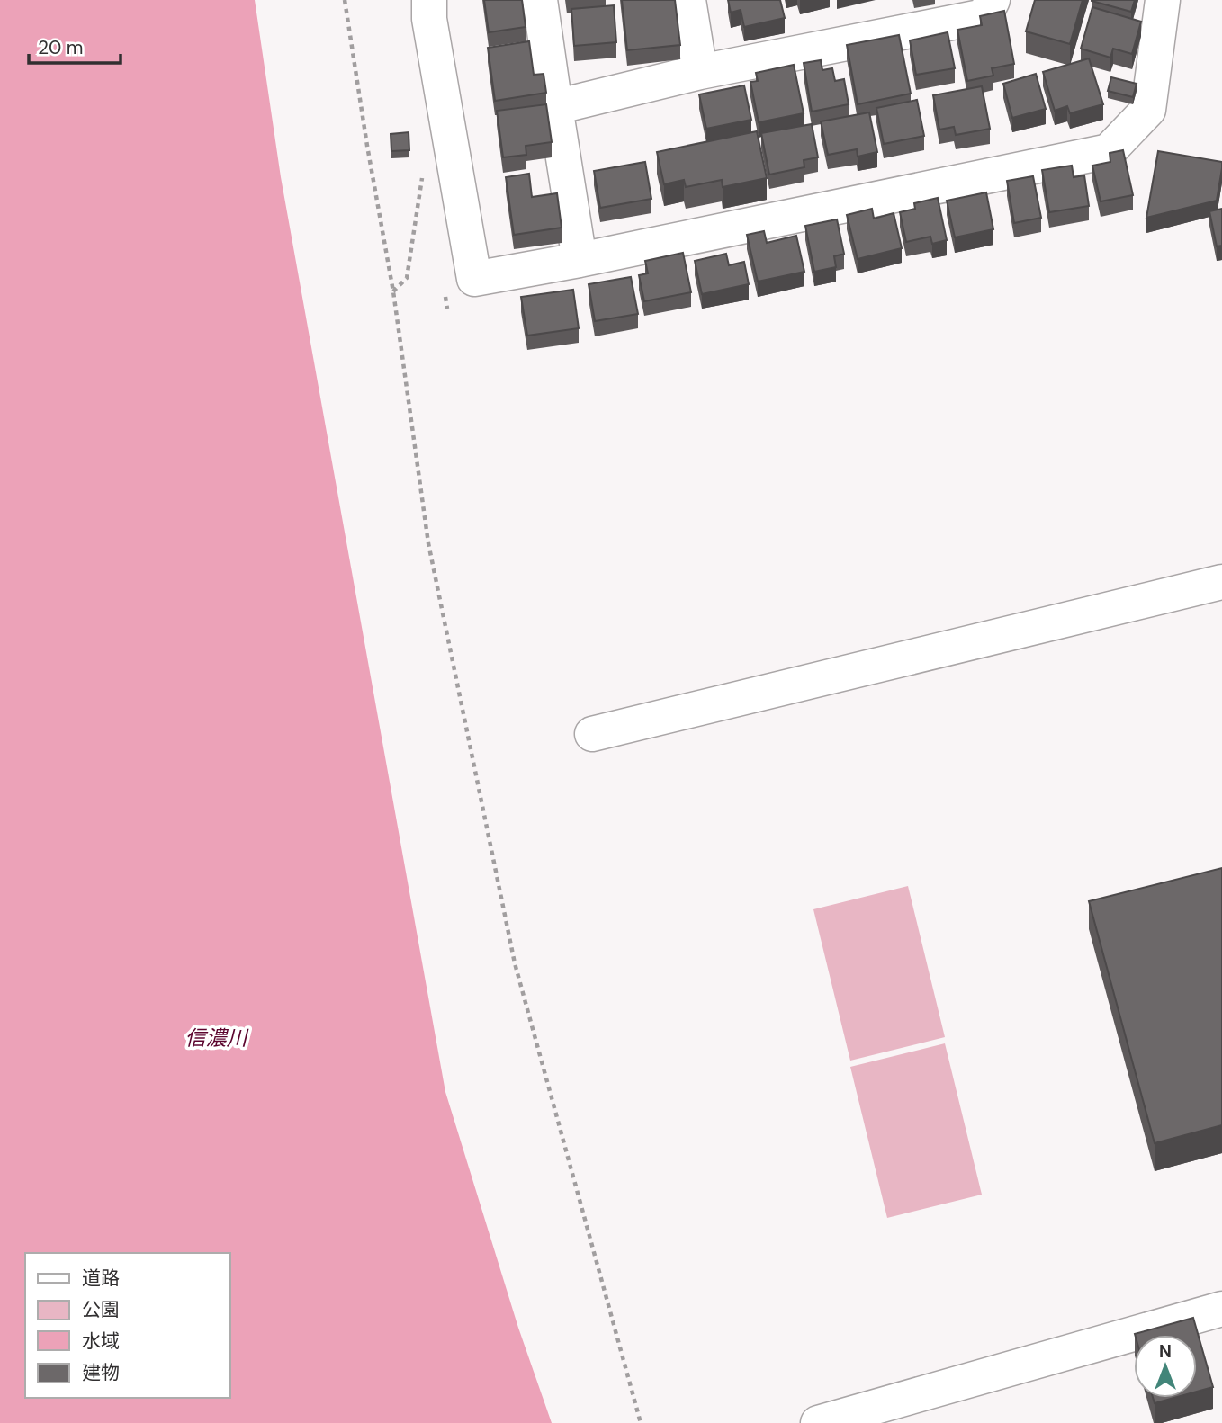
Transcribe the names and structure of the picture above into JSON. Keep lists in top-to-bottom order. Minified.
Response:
{"water":["信濃川"],"legend":["道路","公園","水域","建物"],"scale_bar":"20 m","north":"top"}
